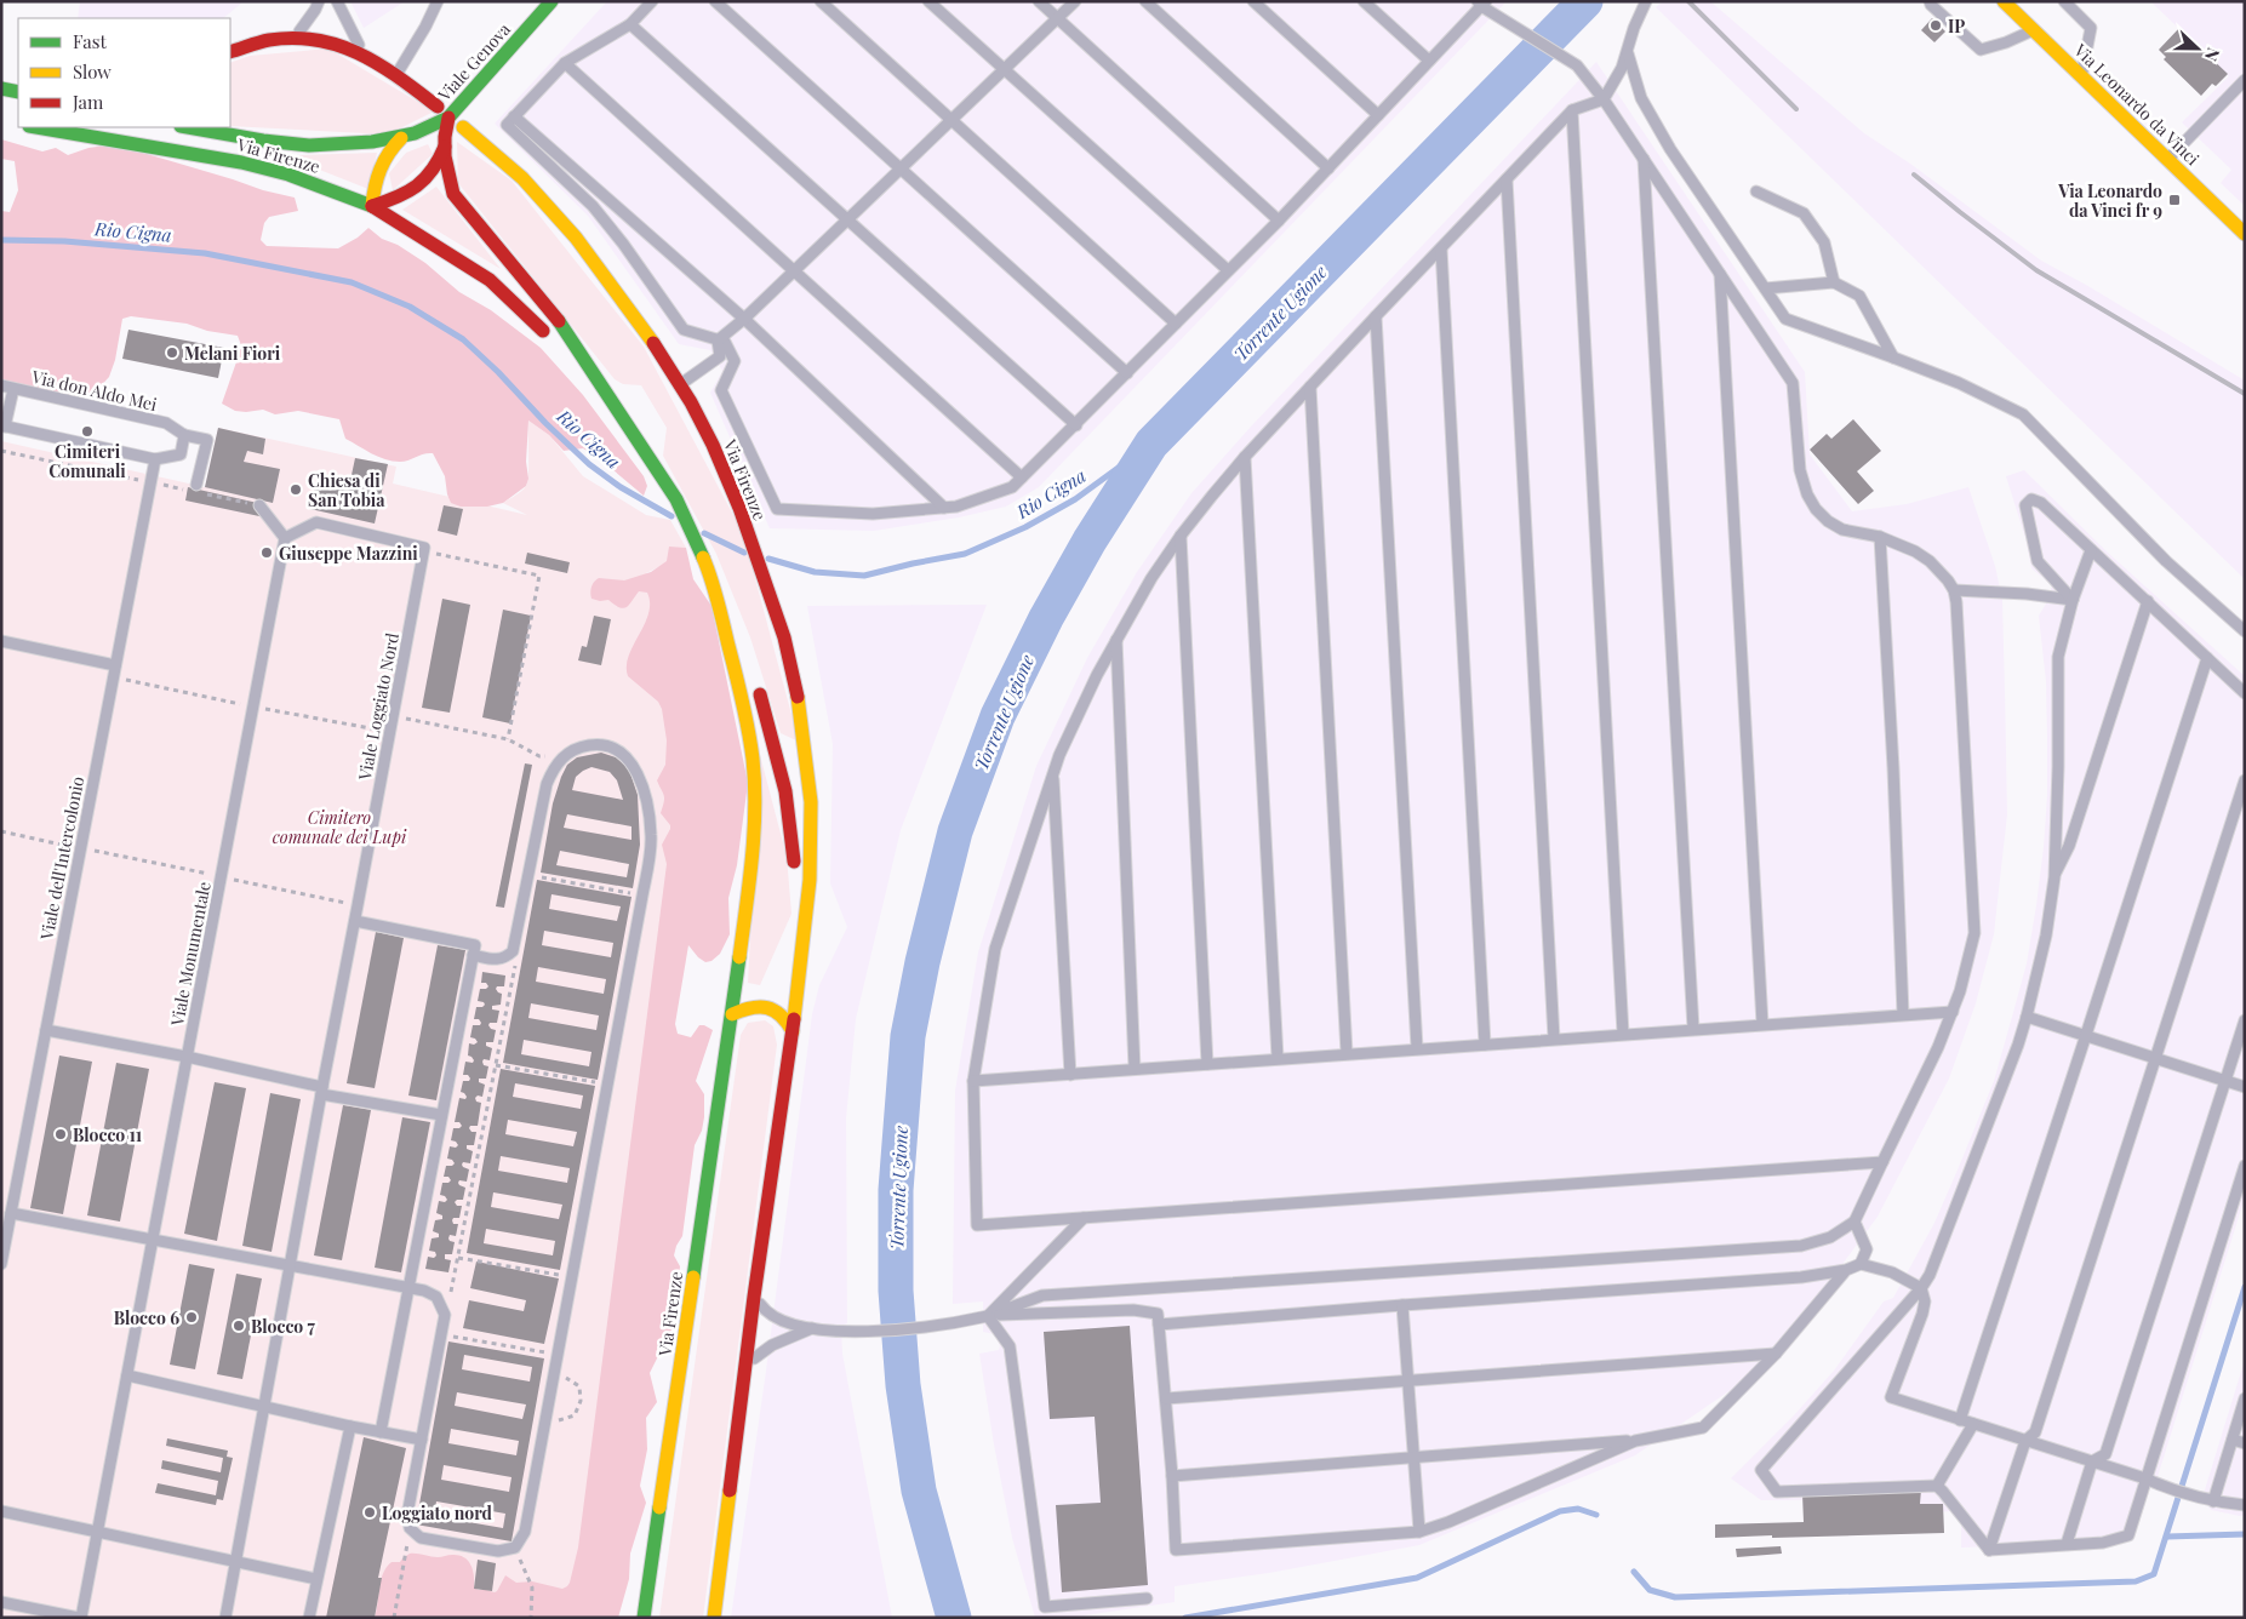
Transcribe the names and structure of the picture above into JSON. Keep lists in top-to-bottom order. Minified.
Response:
{"streets":{"main road":["Viale Genova","Via Leonardo da Vinci","Via Firenze"],"lane":["Via don Aldo Mei","Viale Loggiato Nord","Viale dell'Intercolonio","Viale Monumentale"]},"crossings":[["Viale Genova","Via Firenze"],["Via don Aldo Mei","Viale dell'Intercolonio"]],"water":["Rio Cigna","Torrente Ugione"],"parks":["Cimitero comunale dei Lupi"],"places":{"other":["IP","Melani Fiori","Cimiteri Comunali","Chiesa di San Tobia","Giuseppe Mazzini","Blocco 11","Blocco 6","Blocco 7","Loggiato nord"],"transit":["Via Leonardo da Vinci fr 9"]},"legend":["Fast","Slow","Jam"],"north":"right"}
